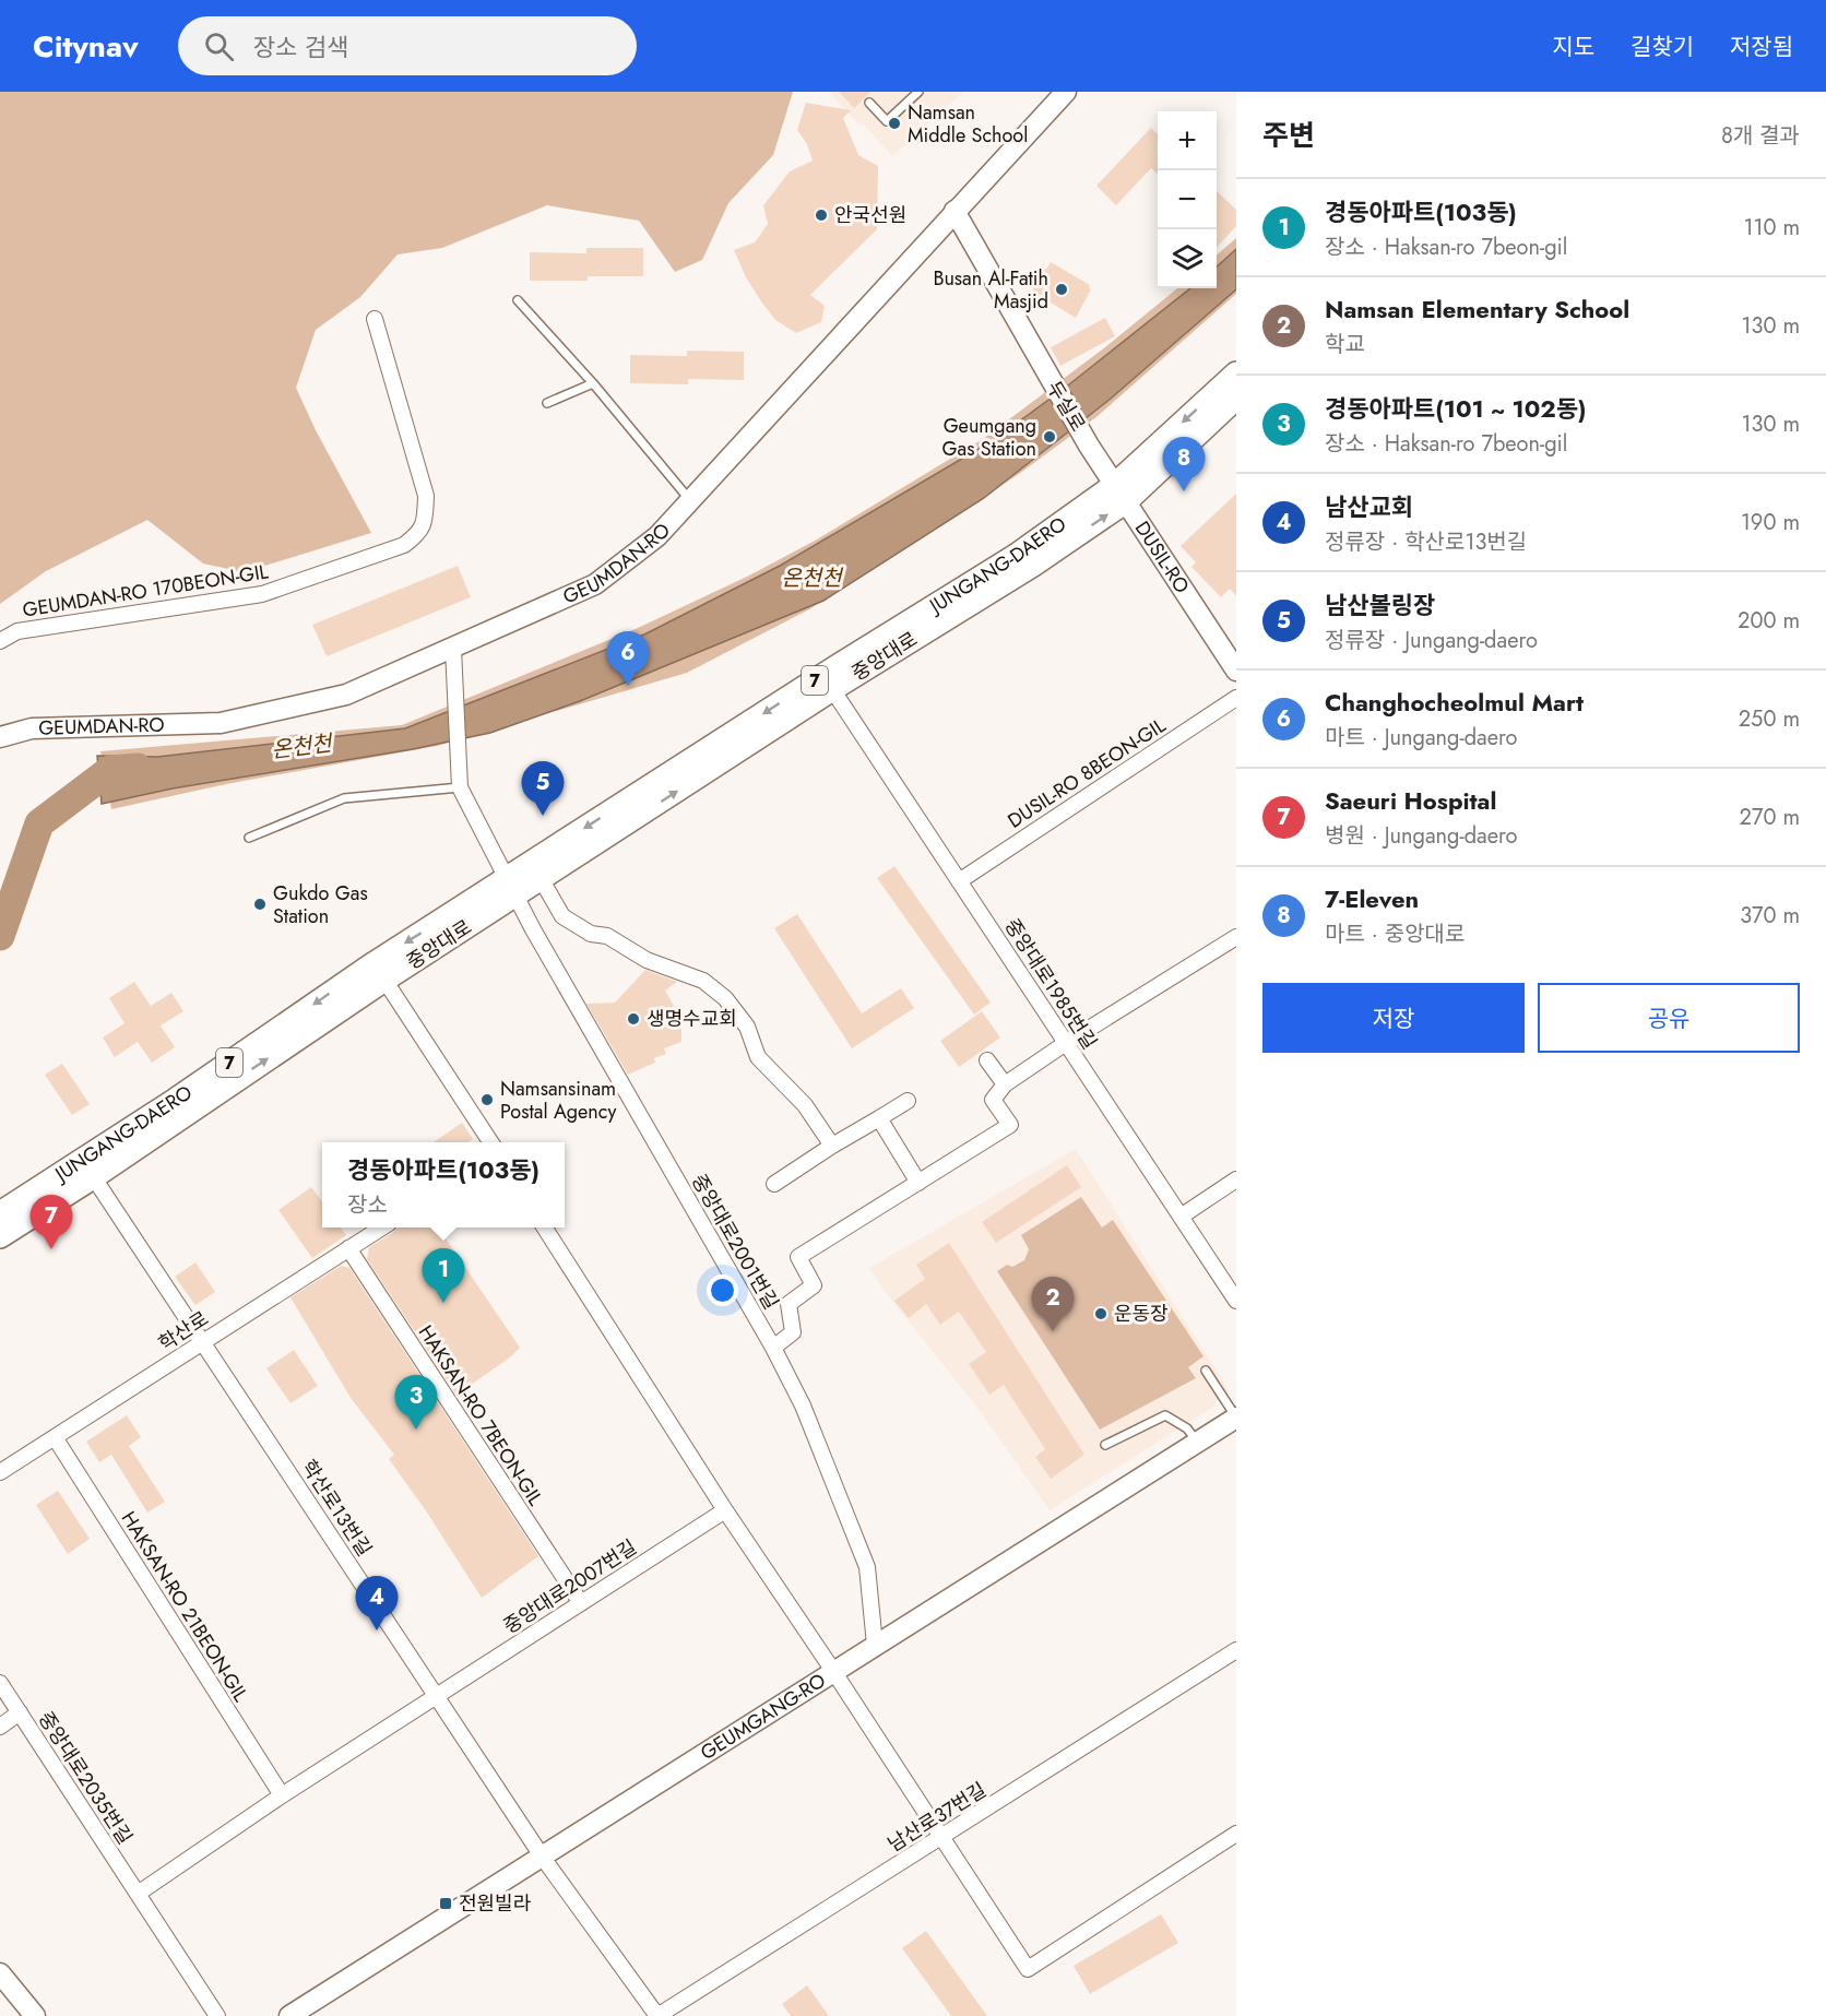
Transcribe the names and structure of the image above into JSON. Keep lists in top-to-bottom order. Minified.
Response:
{"streets":{"main road":["JUNGANG-DAERO","중앙대로","7"],"street":["두실로","DUSIL-RO","GEUMDAN-RO","GEUMDAN-RO 170BEON-GIL","DUSIL-RO 8BEON-GIL","중앙대로1985번길","중앙대로2001번길","학산로","HAKSAN-RO 7BEON-GIL","학산로13번길","중앙대로2007번길","HAKSAN-RO 21BEON-GIL","GEUMGANG-RO","중앙대로2035번길","남산로37번길"]},"crossings":[["두실로","DUSIL-RO"],["두실로","GEUMDAN-RO"],["DUSIL-RO","JUNGANG-DAERO"],["DUSIL-RO","중앙대로"],["JUNGANG-DAERO","중앙대로"],["JUNGANG-DAERO","중앙대로2001번길"],["중앙대로","중앙대로1985번길"],["중앙대로","중앙대로2001번길"],["DUSIL-RO 8BEON-GIL","중앙대로1985번길"],["중앙대로2001번길","GEUMGANG-RO"],["학산로","HAKSAN-RO 7BEON-GIL"],["학산로","학산로13번길"],["학산로","HAKSAN-RO 21BEON-GIL"],["HAKSAN-RO 7BEON-GIL","중앙대로2007번길"],["학산로13번길","중앙대로2007번길"],["학산로13번길","GEUMGANG-RO"],["학산로13번길","남산로37번길"]],"one_way":["JUNGANG-DAERO","중앙대로"],"water":["온천천"],"places":{"other":["Namsan Middle School","안국선원","Busan Al-Fatih Masjid","Geumgang Gas Station","Gukdo Gas Station","생명수교회","Namsansinam Postal Agency","운동장"],"transit":["전원빌라"]},"page":{"header":"Citynav","search":"장소 검색","nav":["지도","길찾기","저장됨"],"heading":["주변","8개 결과"],"map_buttons":["+","−"],"list":[{"mark":"1","name":"경동아파트(103동)","note":"장소 · Haksan-ro 7beon-gil","value":"110 m"},{"mark":"2","name":"Namsan Elementary School","note":"학교","value":"130 m"},{"mark":"3","name":"경동아파트(101 ~ 102동)","note":"장소 · Haksan-ro 7beon-gil","value":"130 m"},{"mark":"4","name":"남산교회","note":"정류장 · 학산로13번길","value":"190 m"},{"mark":"5","name":"남산볼링장","note":"정류장 · Jungang-daero","value":"200 m"},{"mark":"6","name":"Changhocheolmul Mart","note":"마트 · Jungang-daero","value":"250 m"},{"mark":"7","name":"Saeuri Hospital","note":"병원 · Jungang-daero","value":"270 m"},{"mark":"8","name":"7-Eleven","note":"마트 · 중앙대로","value":"370 m"}],"pins":["8","6","5","7","1","2","3","4"],"buttons":["저장","공유"],"popup":["경동아파트(103동)","장소"]}}
